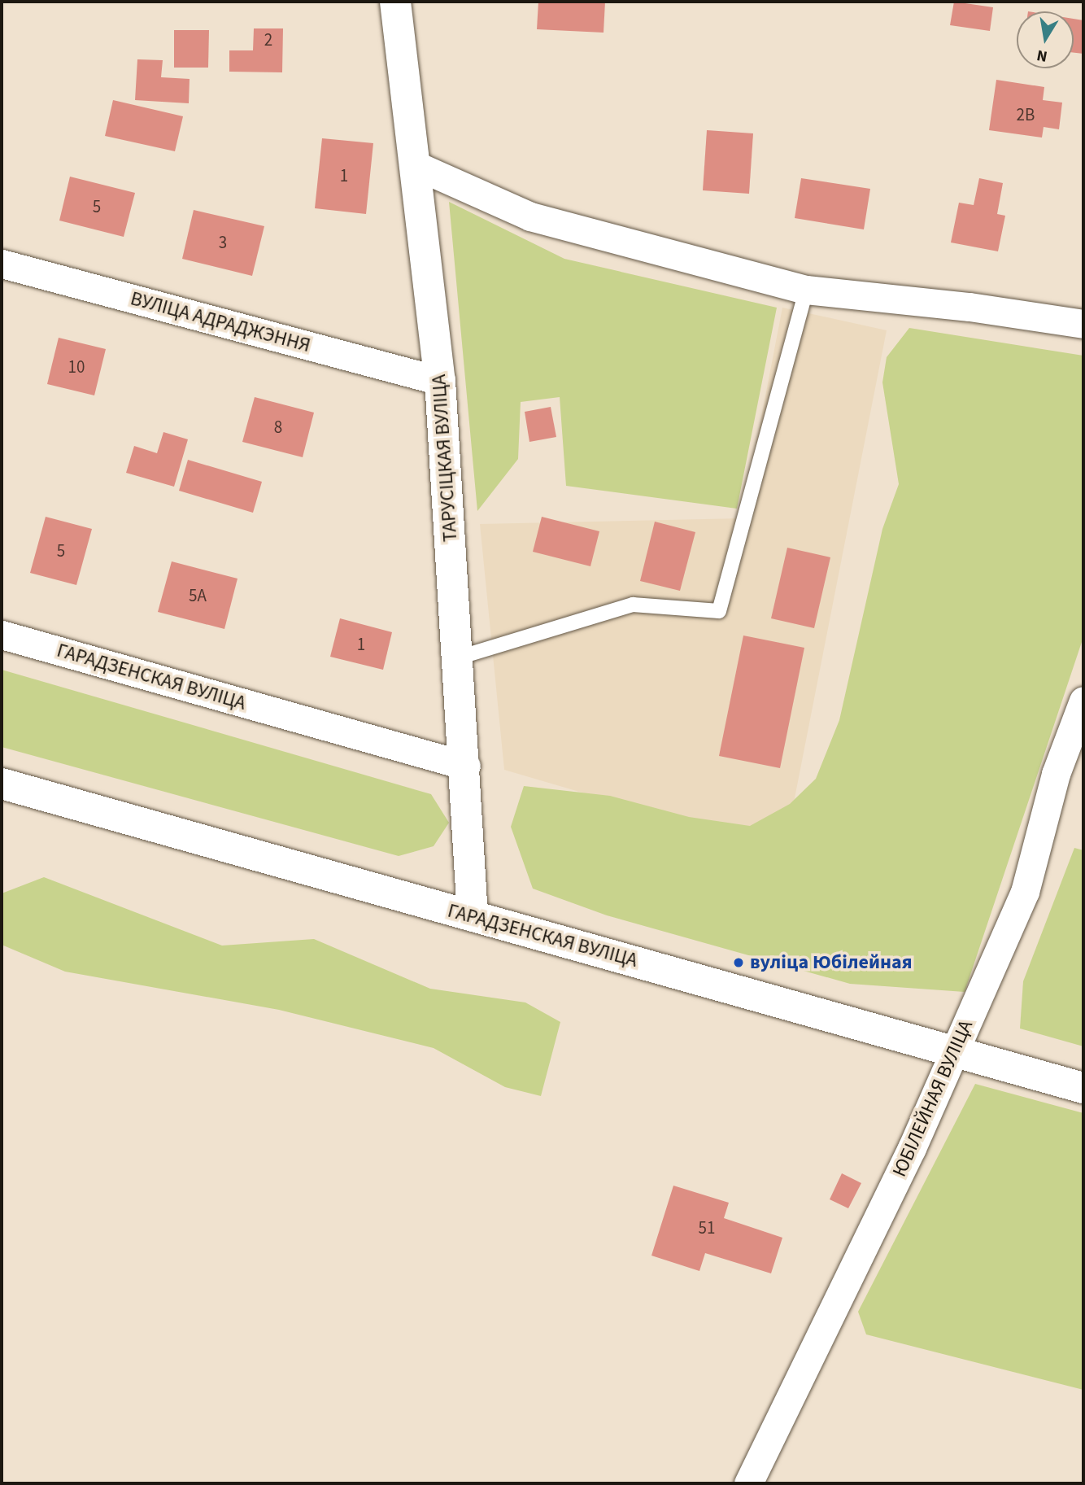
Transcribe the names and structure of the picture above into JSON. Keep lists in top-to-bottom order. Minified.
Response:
{"streets":{"main road":["ТАРУСІЦКАЯ ВУЛІЦА","ГАРАДЗЕНСКАЯ ВУЛІЦА"],"street":["ВУЛІЦА АДРАДЖЭННЯ","ЮБІЛЕЙНАЯ ВУЛІЦА"]},"crossings":[["ВУЛІЦА АДРАДЖЭННЯ","ТАРУСІЦКАЯ ВУЛІЦА"],["ТАРУСІЦКАЯ ВУЛІЦА","ГАРАДЗЕНСКАЯ ВУЛІЦА"],["ГАРАДЗЕНСКАЯ ВУЛІЦА","ЮБІЛЕЙНАЯ ВУЛІЦА"]],"places":["вуліца Юбілейная"],"house_numbers":["2","2В","1","5","3","10","8","5","5А","1","51"],"north":"bottom"}
